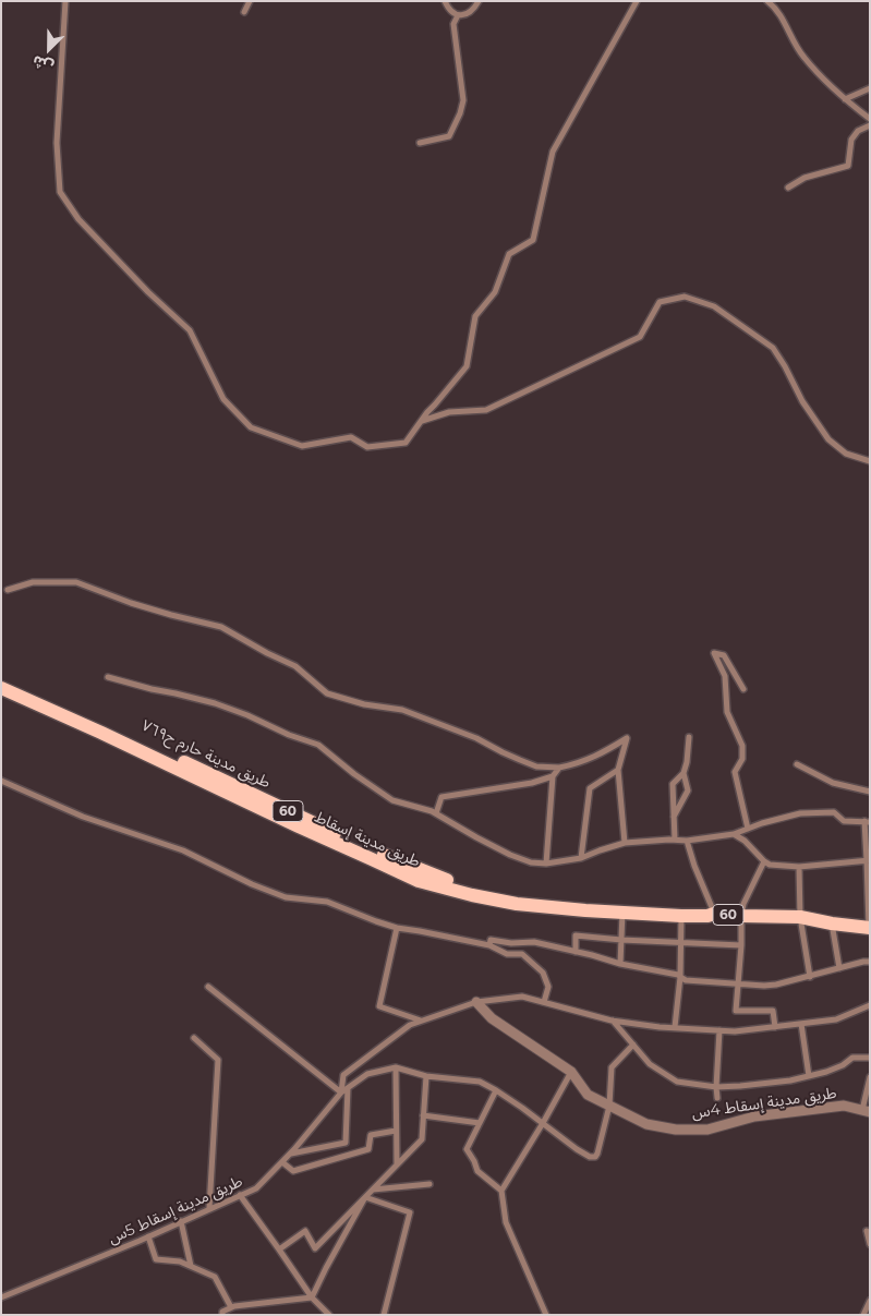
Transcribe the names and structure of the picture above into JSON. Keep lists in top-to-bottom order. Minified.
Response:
{"streets":{"main road":["طريق مدينة حارم ح٧٦٩","60","طريق مدينة إسقاط"],"street":["طريق مدينة إسقاط 4س","طريق مدينة إسقاط 5س"]},"crossings":[["طريق مدينة حارم ح٧٦٩","60"],["طريق مدينة حارم ح٧٦٩","طريق مدينة إسقاط"],["60","طريق مدينة إسقاط"],["طريق مدينة إسقاط 4س","طريق مدينة إسقاط 5س"]],"north":"bottom left"}
